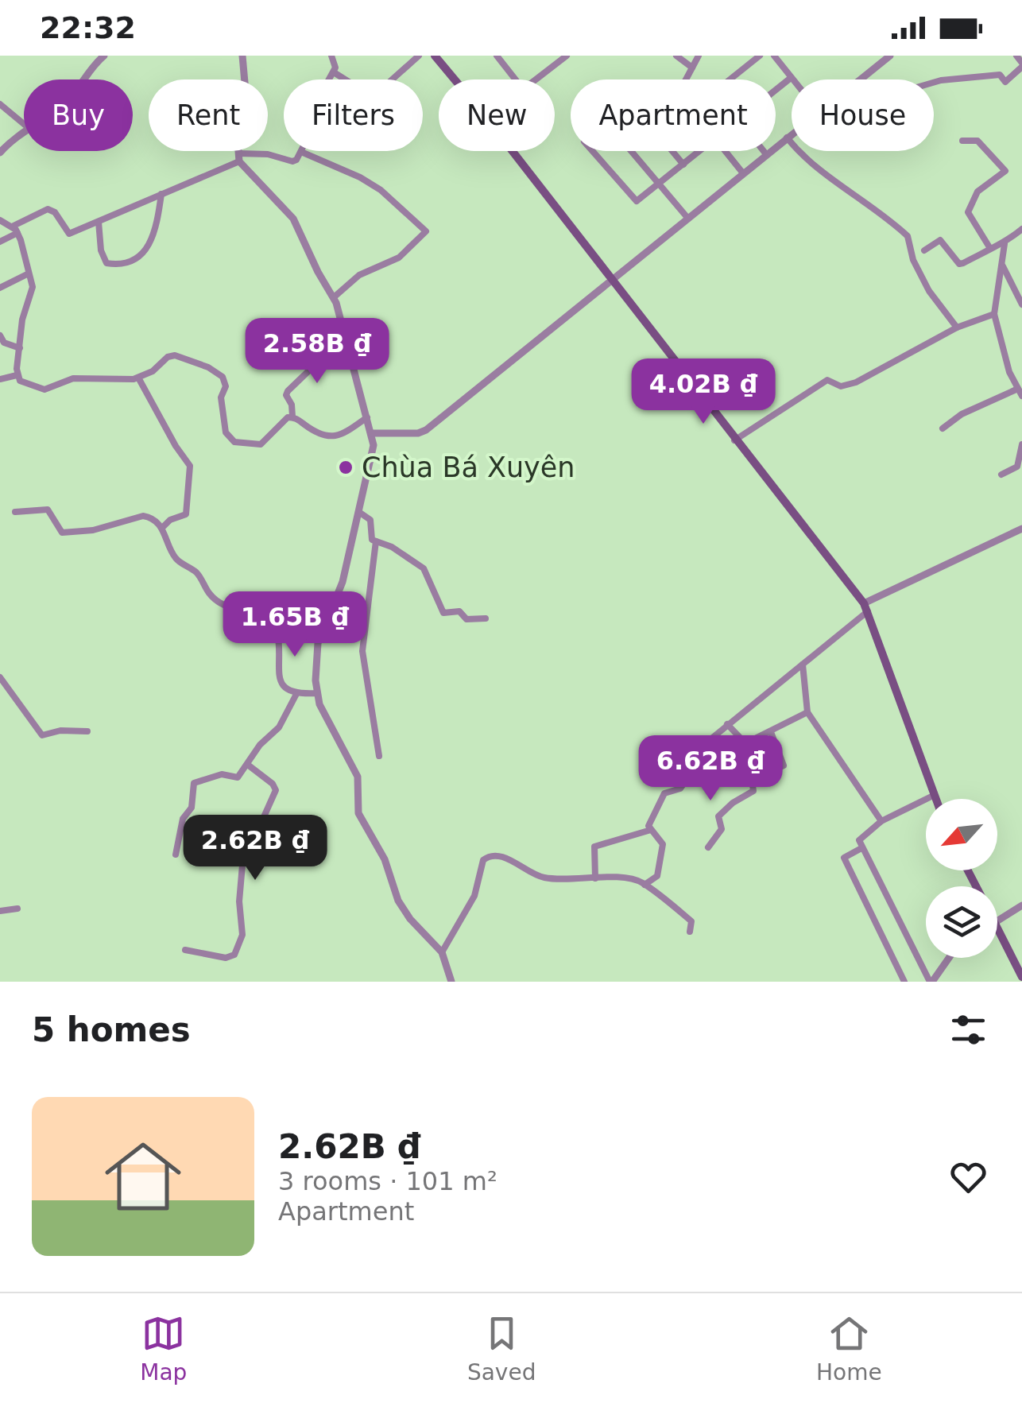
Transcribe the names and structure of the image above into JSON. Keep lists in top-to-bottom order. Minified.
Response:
{"places":["Chùa Bá Xuyên"],"north":"bottom left","page":{"status":"22:32","chip":["Buy","Rent","Filters","New","Apartment","House"],"price":["2.58B ₫","4.02B ₫","1.65B ₫","6.62B ₫","2.62B ₫"],"heading":"5 homes","list":[{"name":"2.62B ₫","note":"3 rooms · 101 m² · Apartment"}],"tabs":["Map","Saved","Home"]}}
